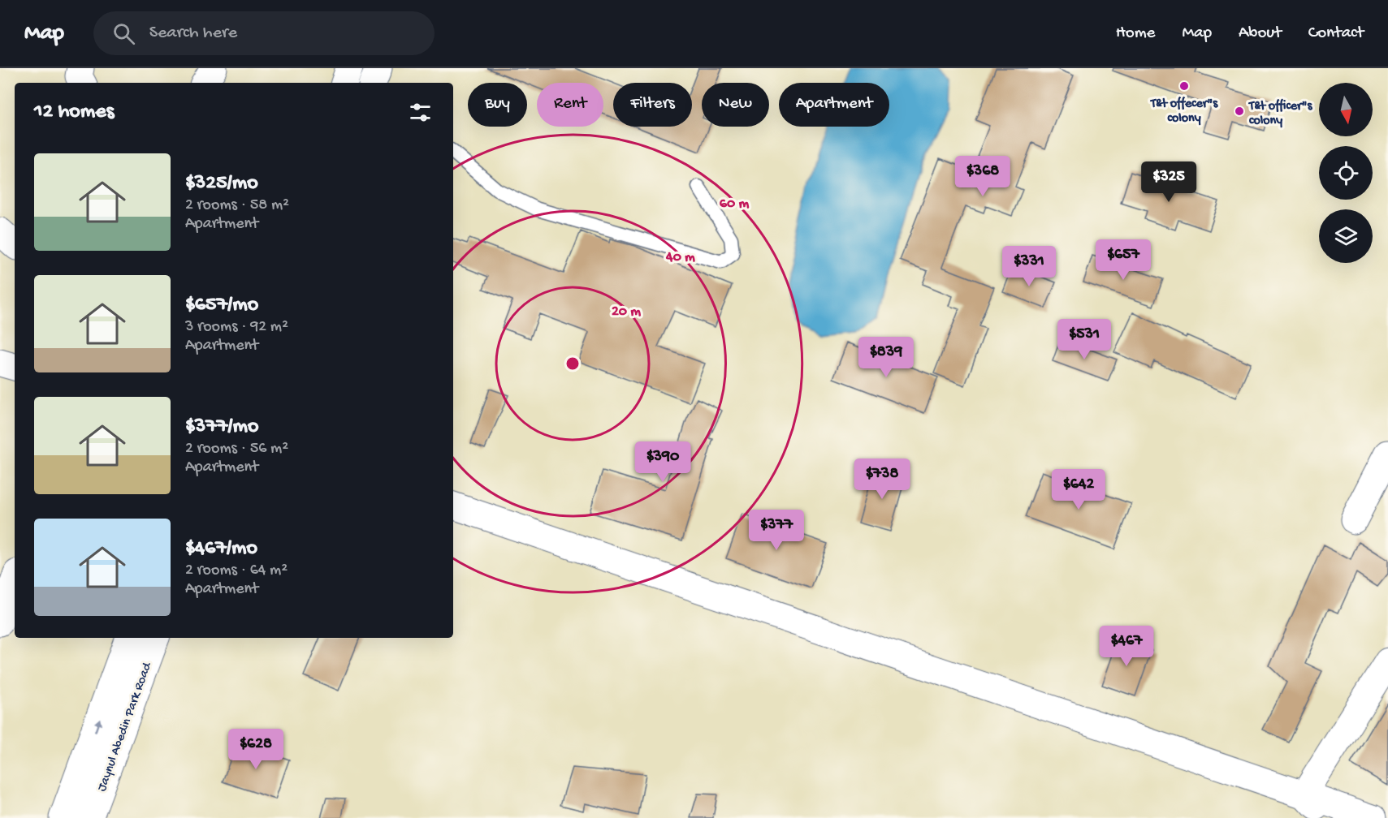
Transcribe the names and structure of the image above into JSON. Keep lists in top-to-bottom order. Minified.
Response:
{"streets":{"street":["Jaynul Abedin Park Road"]},"places":["T&t offecer\"s colony","T&t officer\"s colony"],"north":"bottom","page":{"header":"Map","search":"Search here","nav":["Home","Map","About","Contact"],"chip":["Buy","Rent","Filters","New","Apartment"],"heading":"12 homes","list":[{"name":"$325/mo","note":"2 rooms · 58 m² · Apartment"},{"name":"$657/mo","note":"3 rooms · 92 m² · Apartment"},{"name":"$377/mo","note":"2 rooms · 56 m² · Apartment"},{"name":"$467/mo","note":"2 rooms · 64 m² · Apartment"}],"price":["$368","$325","$657","$331","$531","$839","$390","$738","$642","$377","$467","$628"]},"rings":["60 m","40 m","20 m"]}
